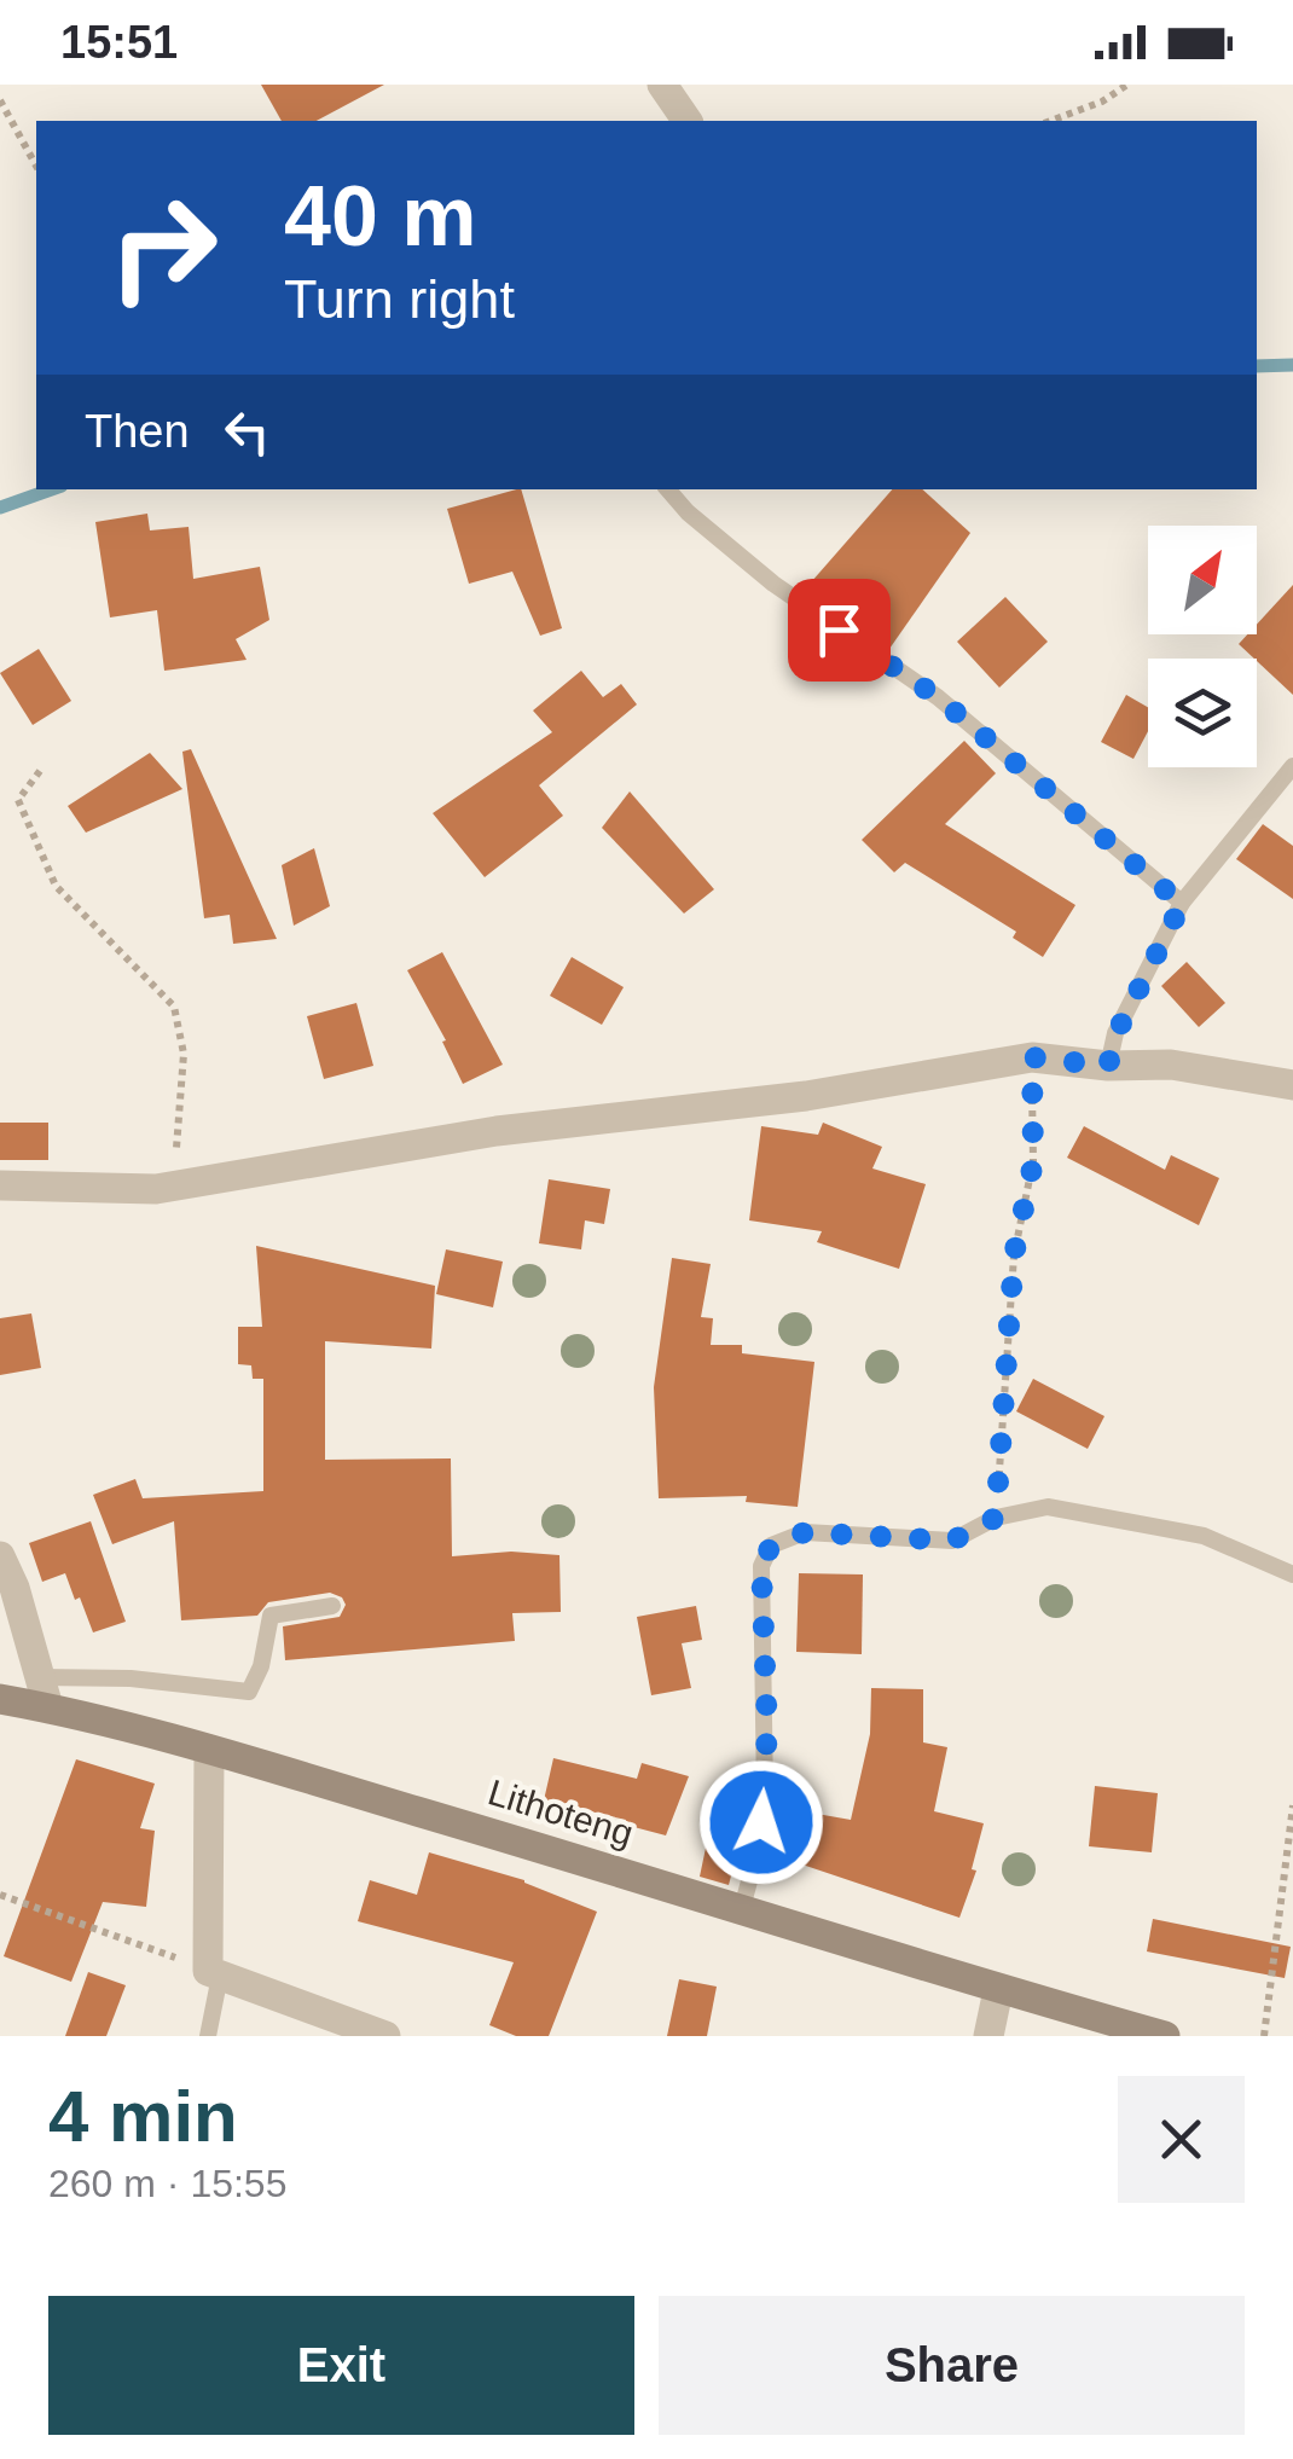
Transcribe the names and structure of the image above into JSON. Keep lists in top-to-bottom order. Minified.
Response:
{"streets":{"main road":["Lithoteng"]},"north":"top right","page":{"status":"15:51","turn":["40 m","Turn right"],"then":"Then","heading":["4 min","260 m · 15:55"],"buttons":["Exit","Share"]}}
